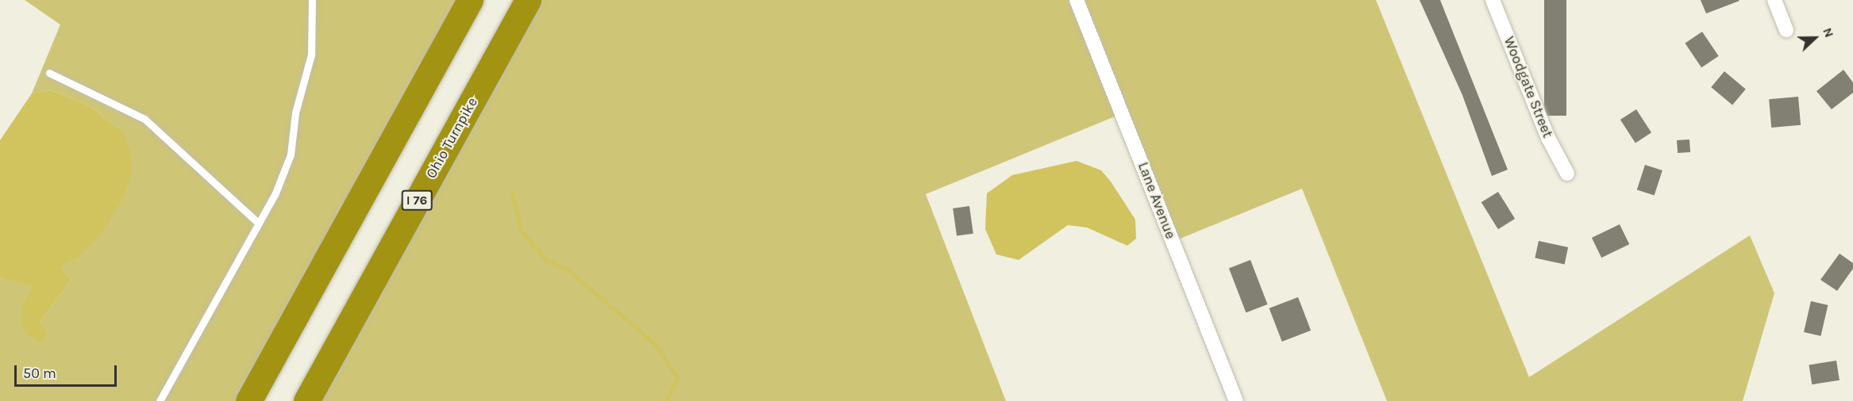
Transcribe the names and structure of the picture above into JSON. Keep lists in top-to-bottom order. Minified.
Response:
{"streets":{"highway":["Ohio Turnpike","I 76"],"street":["Woodgate Street","Lane Avenue"]},"scale_bar":"50 m","north":"right"}
